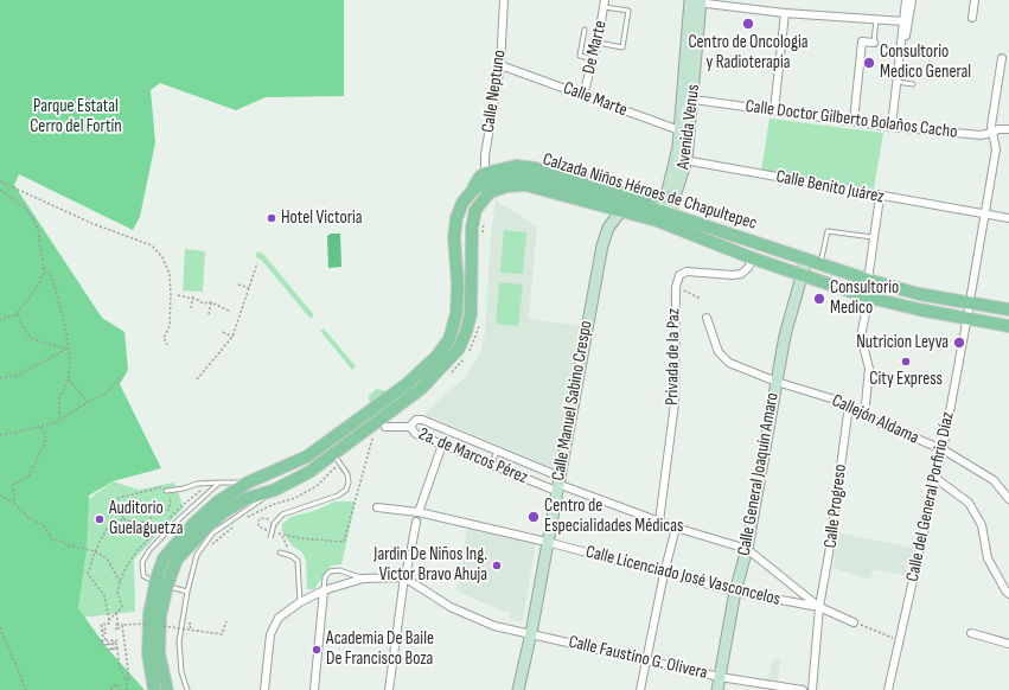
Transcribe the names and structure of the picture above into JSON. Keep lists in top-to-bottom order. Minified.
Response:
{"streets":{"main road":["Calzada Niños Héroes de Chapultepec"],"street":["De Marte","Calle Neptuno","Calle Marte","Calle Doctor Gilberto Bolaños Cacho","Avenida Venus","Calle Benito Juárez","Privada de la Paz","Calle Manuel Sabino Crespo","Callejón Aldama","2a. de Marcos Pérez","Calle General Joaquín Amaro","Calle del General Porfirio Díaz","Calle Progreso","Calle Licenciado José Vasconcelos","Calle Faustino G. Olivera"]},"crossings":[["De Marte","Calle Marte"],["Calle Neptuno","Calle Marte"],["Calle Neptuno","Calzada Niños Héroes de Chapultepec"],["Calle Marte","Avenida Venus"],["Calle Doctor Gilberto Bolaños Cacho","Avenida Venus"],["Calle Doctor Gilberto Bolaños Cacho","Calle del General Porfirio Díaz"],["Avenida Venus","Calle Benito Juárez"],["Avenida Venus","Calzada Niños Héroes de Chapultepec"],["Calle Benito Juárez","Calle del General Porfirio Díaz"],["Calzada Niños Héroes de Chapultepec","Privada de la Paz"],["Calzada Niños Héroes de Chapultepec","Calle Manuel Sabino Crespo"],["Calzada Niños Héroes de Chapultepec","Calle General Joaquín Amaro"],["Calzada Niños Héroes de Chapultepec","Calle del General Porfirio Díaz"],["Calle Manuel Sabino Crespo","2a. de Marcos Pérez"],["Calle Manuel Sabino Crespo","Calle Licenciado José Vasconcelos"],["Calle Manuel Sabino Crespo","Calle Faustino G. Olivera"],["Callejón Aldama","Calle General Joaquín Amaro"],["Callejón Aldama","Calle del General Porfirio Díaz"],["Callejón Aldama","Calle Progreso"],["Calle General Joaquín Amaro","Calle Licenciado José Vasconcelos"],["Calle General Joaquín Amaro","Calle Faustino G. Olivera"],["Calle Progreso","Calle Licenciado José Vasconcelos"]],"parks":["Parque Estatal Cerro del Fortín"],"places":["Centro de Oncologia y Radioterapia","Consultorio Medico General","Hotel Victoria","Consultorio Medico","Nutricion Leyva","City Express","Centro de Especialidades Médicas","Auditorio Guelaguetza","Jardin De Niños Ing. Victor Bravo Ahuja","Academia De Baile De Francisco Boza"]}
